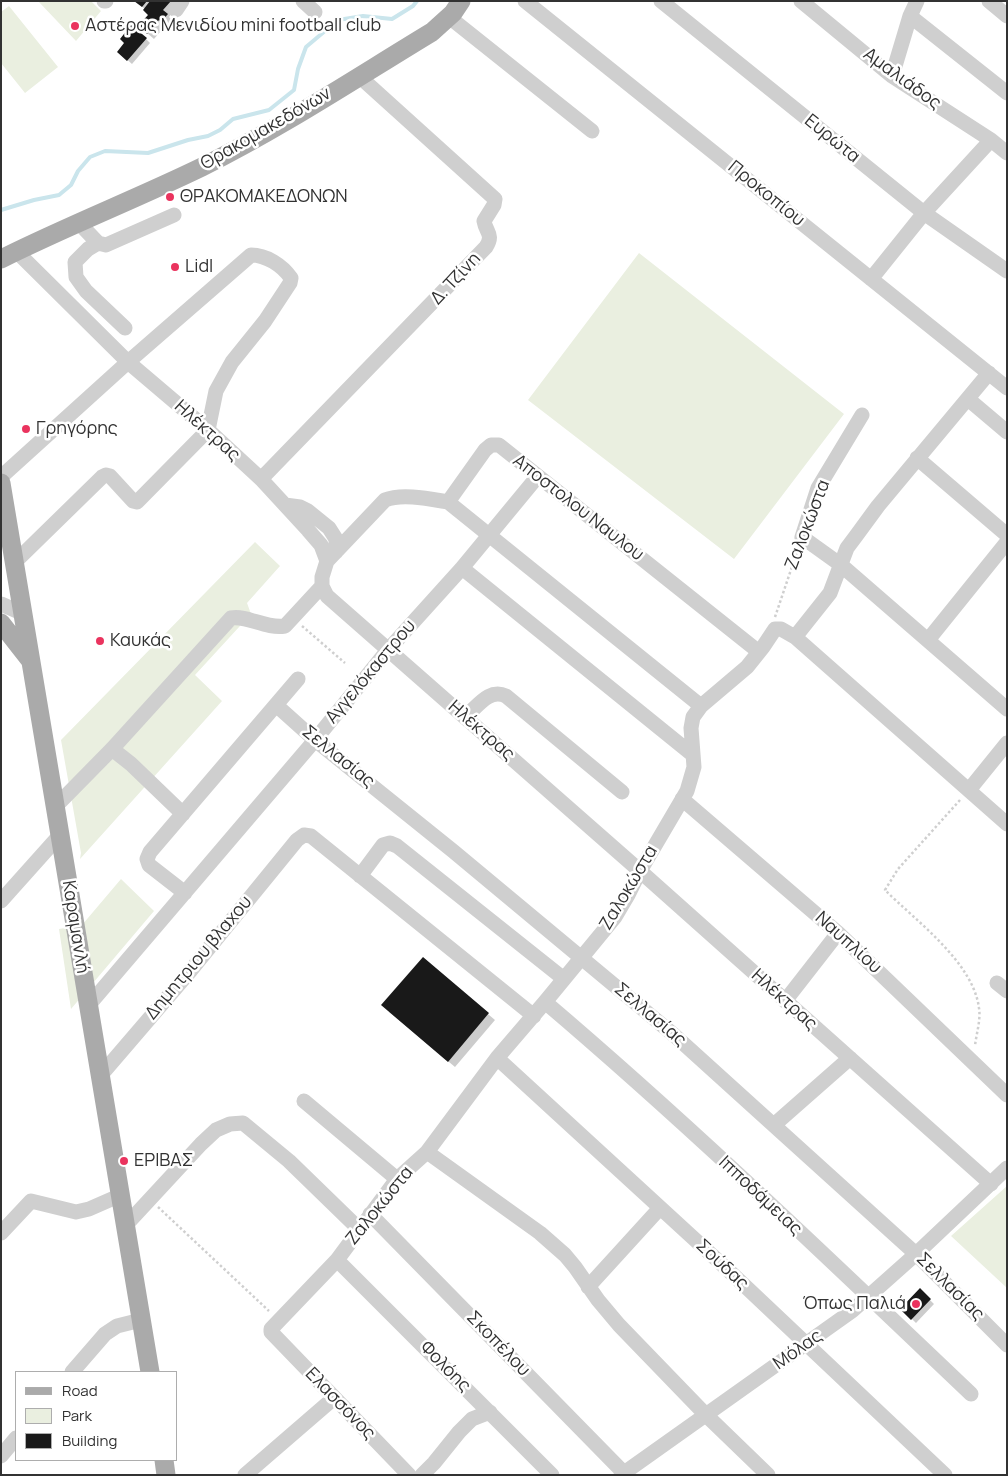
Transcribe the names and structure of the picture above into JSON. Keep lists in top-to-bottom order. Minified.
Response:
{"streets":{"main road":["Θρακομακεδόνων","Καραμανλή"],"street":["Αμαλιάδος","Ευρώτα","Προκοπίου","Δ. Τζίνη","Ηλέκτρας","Αποστολου Ναυλου","Ζαλοκώστα","Αγγελόκαστρου","Σελλασίας","Ναυπλίου","Δημητριου βλαχου","Ιπποδάμειας","Σούδας","Σκοπέλου","Μόλας","Φολόης","Ελασσόνος"]},"crossings":[["Θρακομακεδόνων","Δ. Τζίνη"],["Θρακομακεδόνων","Ηλέκτρας"],["Δ. Τζίνη","Ηλέκτρας"],["Ηλέκτρας","Ζαλοκώστα"],["Ηλέκτρας","Αγγελόκαστρου"],["Ηλέκτρας","Μόλας"],["Αποστολου Ναυλου","Ζαλοκώστα"],["Αποστολου Ναυλου","Αγγελόκαστρου"],["Ζαλοκώστα","Σελλασίας"],["Ζαλοκώστα","Ναυπλίου"],["Ζαλοκώστα","Ιπποδάμειας"],["Ζαλοκώστα","Σούδας"],["Ζαλοκώστα","Σκοπέλου"],["Ζαλοκώστα","Φολόης"],["Ζαλοκώστα","Ελασσόνος"],["Αγγελόκαστρου","Σελλασίας"],["Αγγελόκαστρου","Καραμανλή"],["Σελλασίας","Μόλας"],["Καραμανλή","Δημητριου βλαχου"],["Ιπποδάμειας","Μόλας"],["Σούδας","Μόλας"],["Σκοπέλου","Μόλας"]],"places":["Αστέρας Μενιδίου mini football club","ΘΡΑΚΟΜΑΚΕΔΟΝΩΝ","Lidl","Γρηγόρης","Καυκάς","ΕΡΙΒΑΣ","Όπως Παλιά"],"legend":["Road","Park","Building"]}
